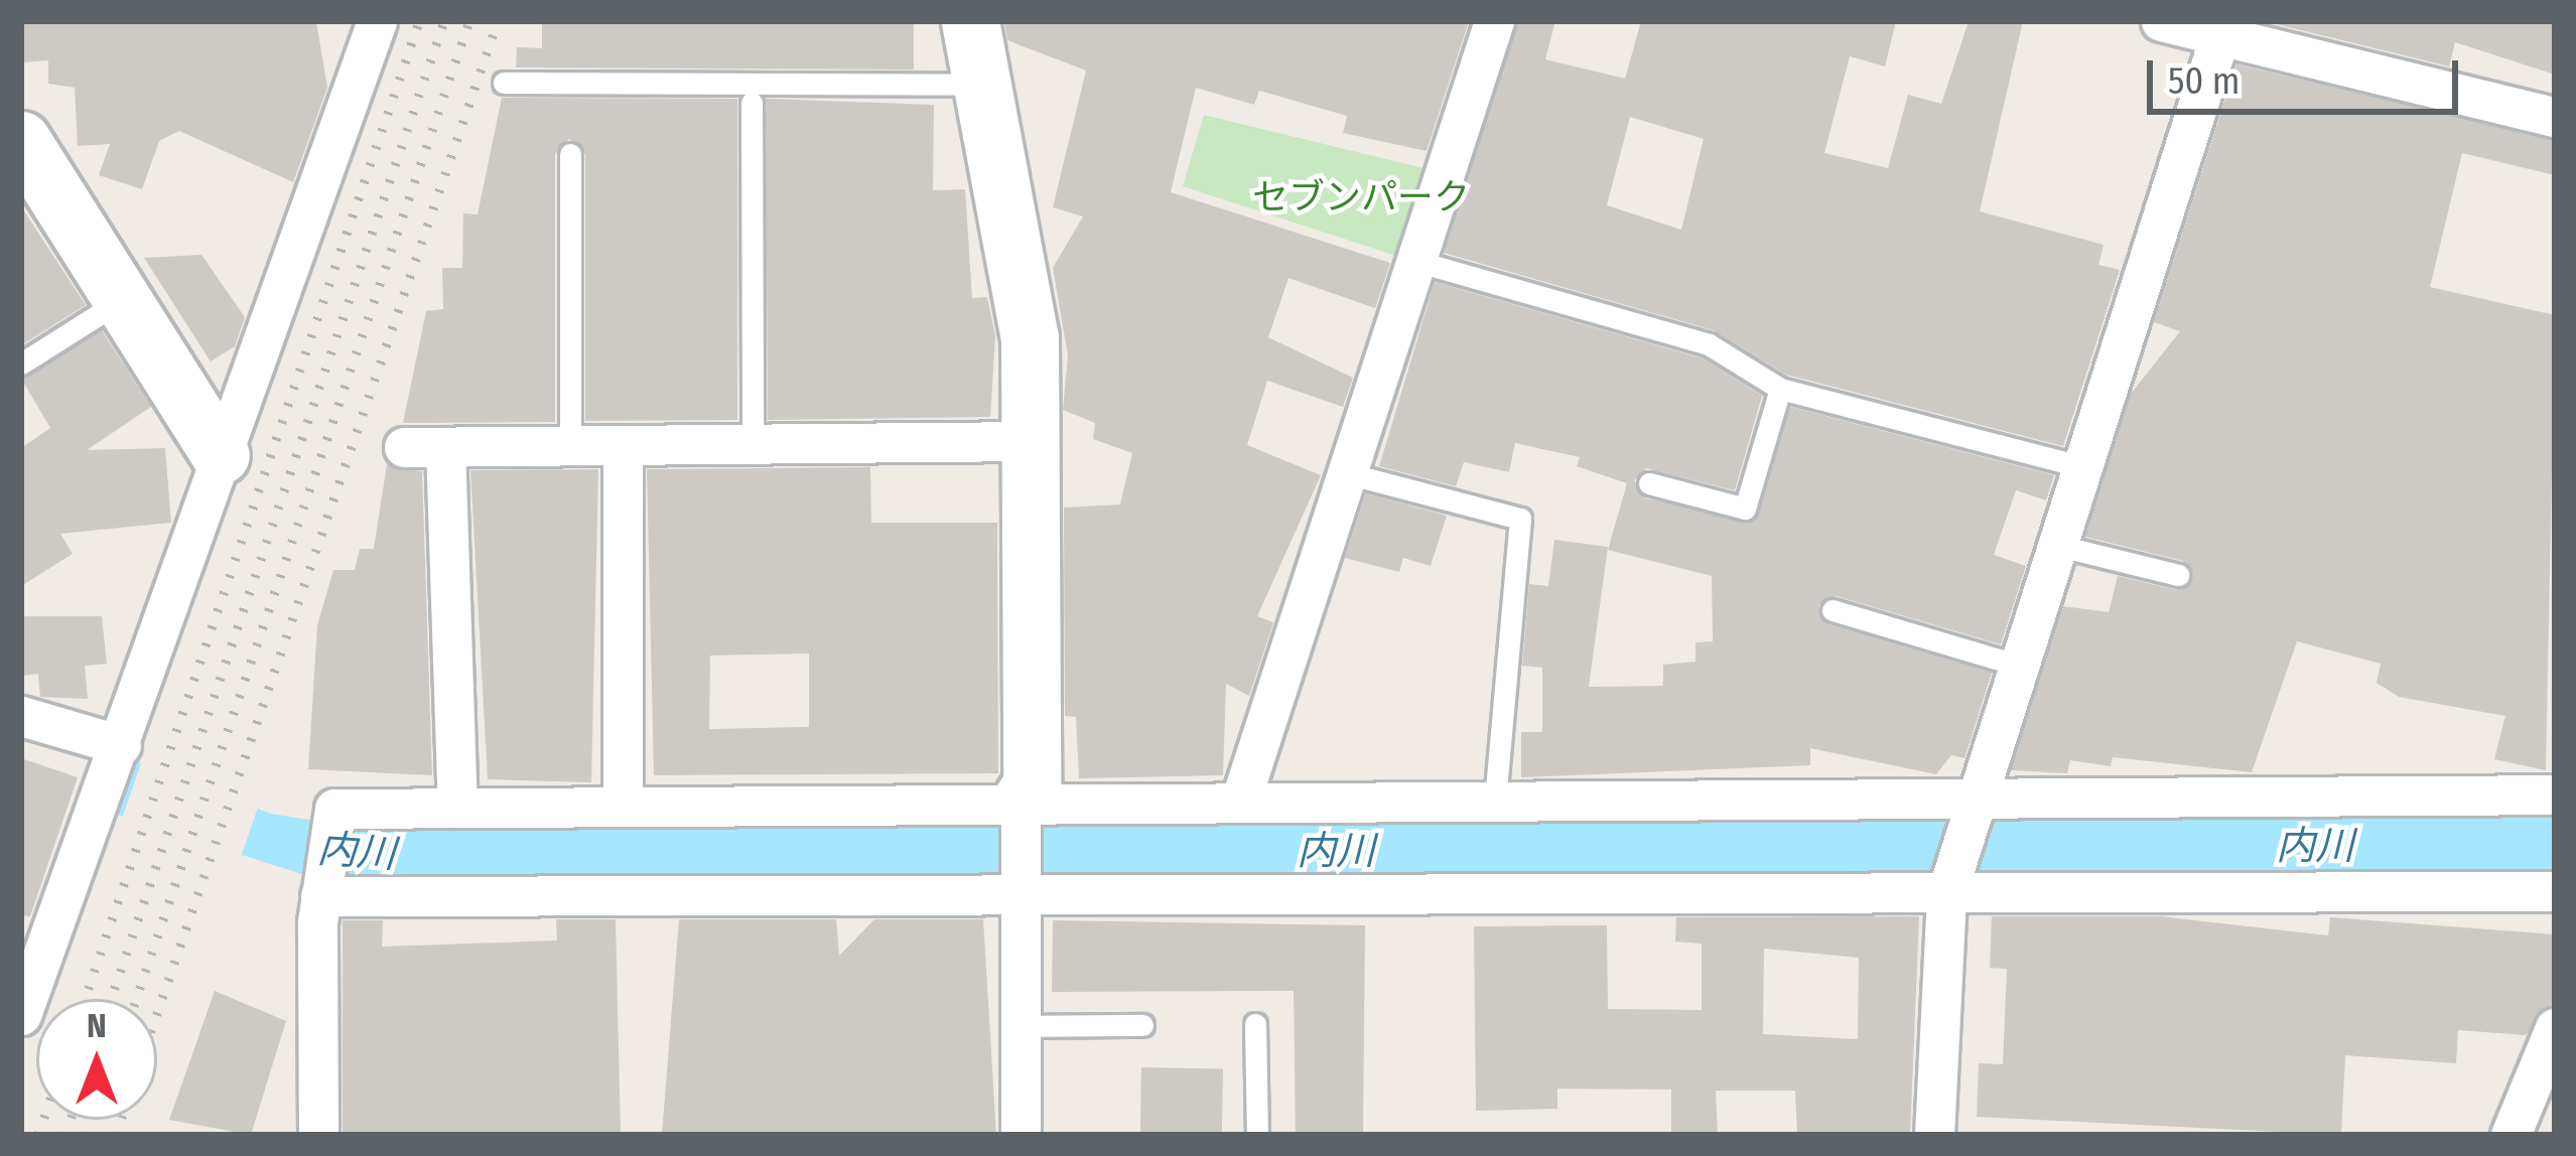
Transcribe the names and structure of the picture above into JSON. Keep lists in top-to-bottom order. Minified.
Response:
{"water":["内川"],"parks":["セブンパーク"],"scale_bar":"50 m","north":"top"}
